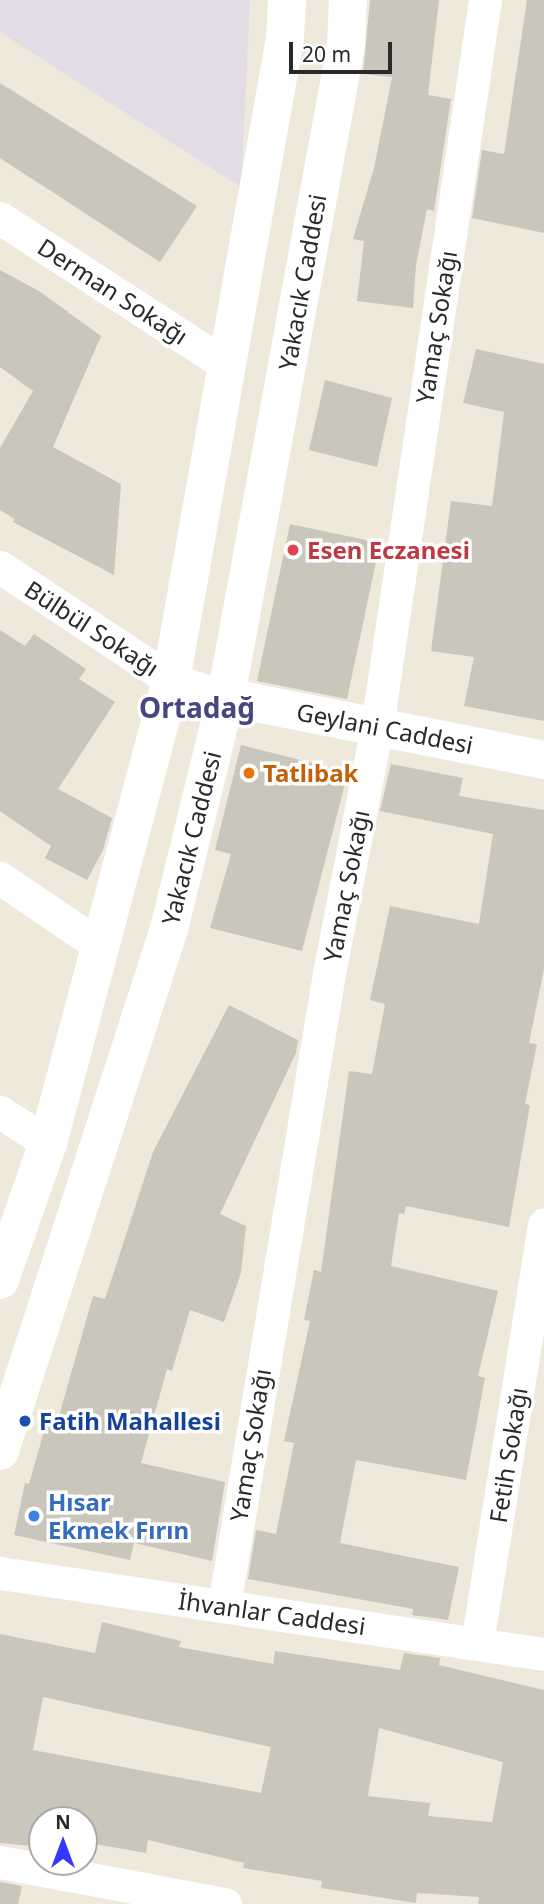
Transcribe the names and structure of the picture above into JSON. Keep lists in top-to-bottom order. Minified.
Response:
{"streets":{"main road":["Yakacık Caddesi","Geylani Caddesi"],"street":["Derman Sokağı","Yamaç Sokağı","Bülbül Sokağı","Fetih Sokağı","İhvanlar Caddesi"]},"crossings":[["Yakacık Caddesi","Bülbül Sokağı"],["Yakacık Caddesi","Geylani Caddesi"],["Yamaç Sokağı","Geylani Caddesi"],["Yamaç Sokağı","İhvanlar Caddesi"],["Bülbül Sokağı","Geylani Caddesi"],["Fetih Sokağı","İhvanlar Caddesi"]],"districts":["Ortadağ"],"places":["Esen Eczanesi","Tatlıbak","Fatih Mahallesi","Hısar Ekmek Fırın"],"scale_bar":"20 m","north":"top"}
